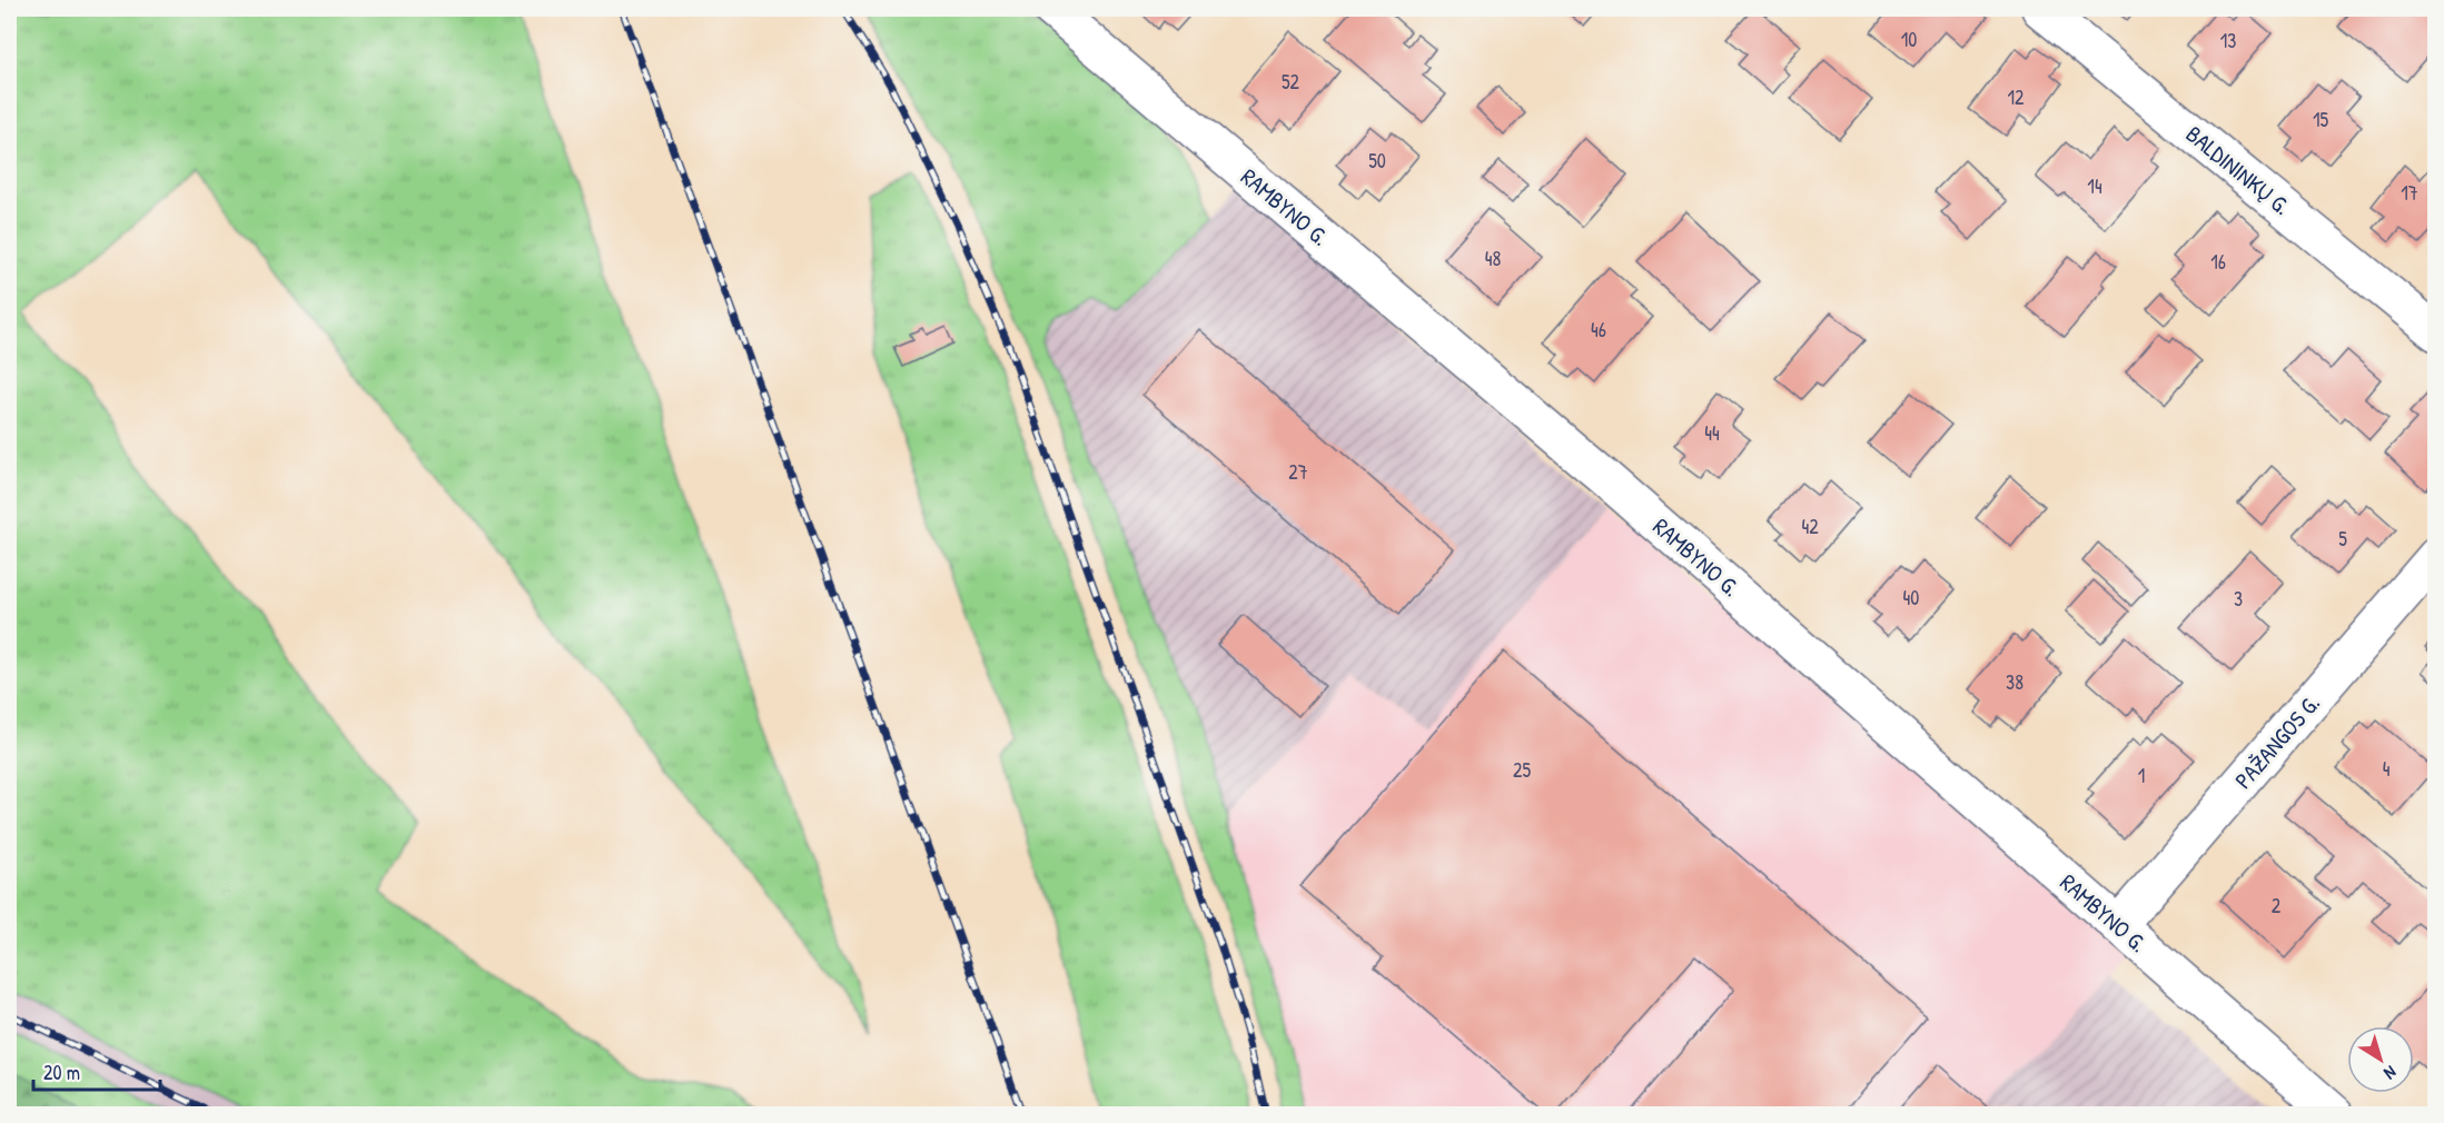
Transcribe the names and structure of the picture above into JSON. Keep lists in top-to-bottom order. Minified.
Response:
{"streets":{"street":["BALDININKŲ G.","RAMBYNO G.","PAŽANGOS G."]},"crossings":[["RAMBYNO G.","PAŽANGOS G."]],"house_numbers":["10","13","52","12","15","50","14","17","48","16","46","44","27","42","5","40","3","38","4","25","1","2"],"scale_bar":"20 m","north":"bottom right"}
